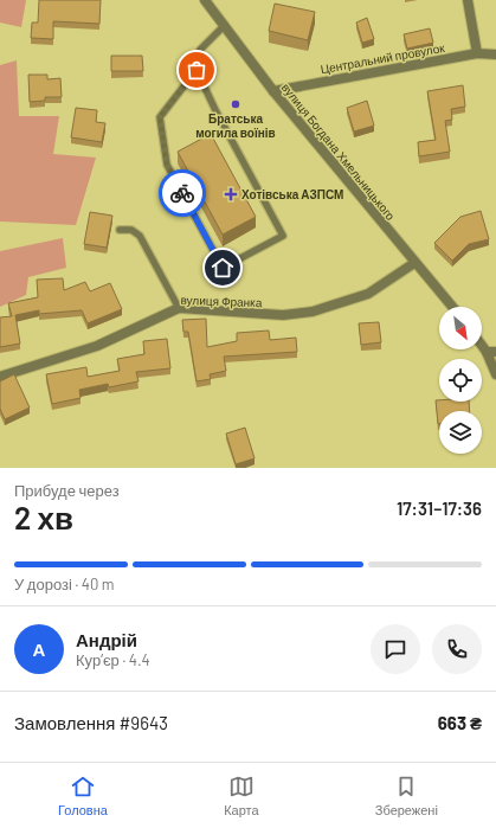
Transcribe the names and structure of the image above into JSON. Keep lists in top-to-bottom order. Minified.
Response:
{"streets":{"street":["Центральний провулок","вулиця Богдана Хмельницького","вулиця Франка"]},"crossings":[["Центральний провулок","вулиця Богдана Хмельницького"],["вулиця Богдана Хмельницького","вулиця Франка"]],"places":{"other":["Братська могила воїнів"],"health":["Хотівська АЗПСМ"]},"north":"bottom right","page":{"heading":["2 хв","Прибуде через","17:31–17:36"],"panel":["Андрій","Кур’єр · 4.4","Замовлення #9643","663 ₴"],"bar":"У дорозі · 40 m","round":"А","tabs":["Головна","Карта","Збережені"]}}
